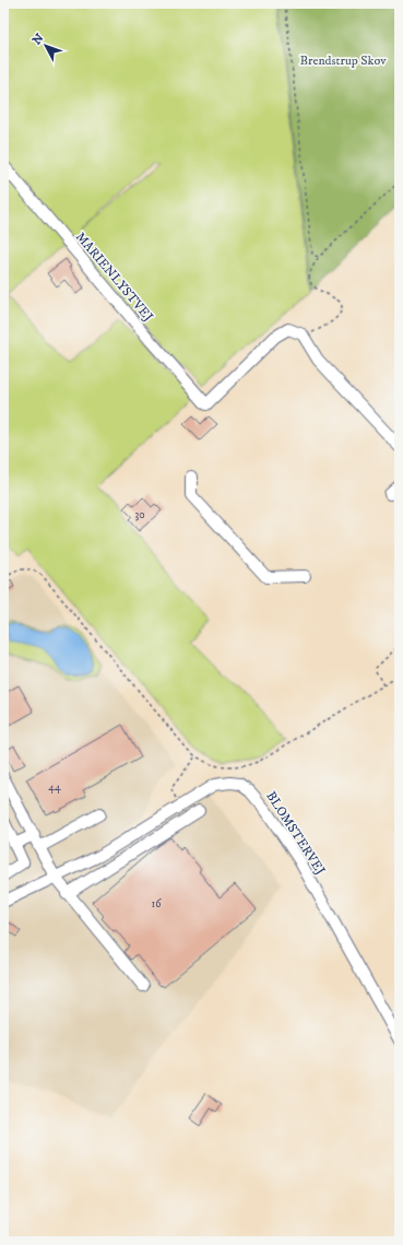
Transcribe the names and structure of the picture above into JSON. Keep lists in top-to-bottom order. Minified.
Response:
{"streets":{"street":["MARIENLYSTVEJ","BLOMSTERVEJ"]},"parks":["Brendstrup Skov"],"house_numbers":["30","44","16"],"north":"top left"}
